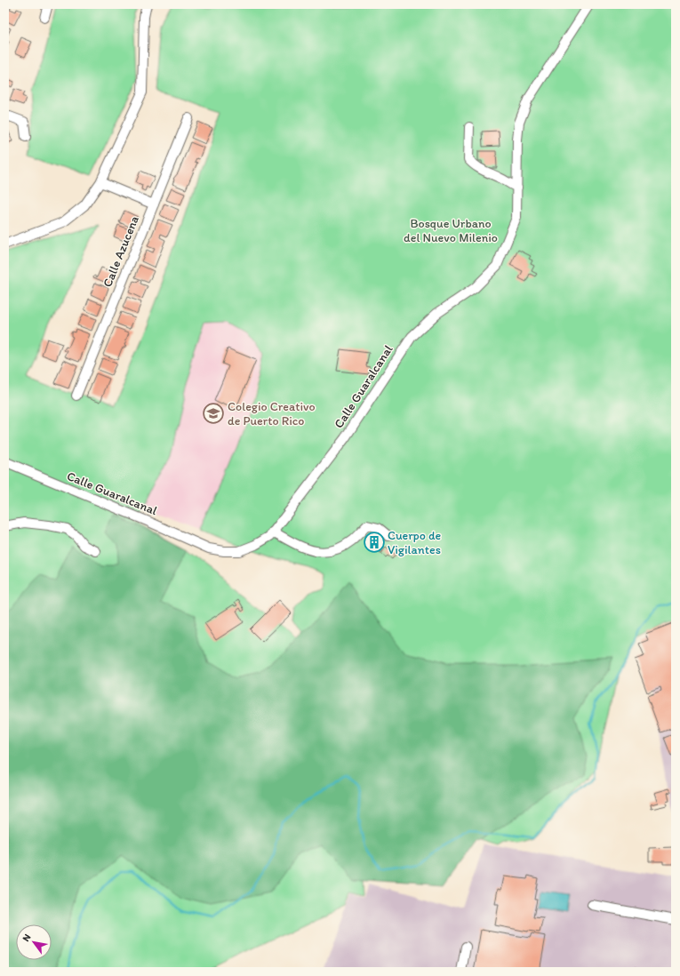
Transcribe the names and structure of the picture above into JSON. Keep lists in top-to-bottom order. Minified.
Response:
{"streets":{"street":["Calle Azucena","Calle Guaralcanal"]},"parks":["Bosque Urbano del Nuevo Milenio"],"places":{"school or university":["Colegio Creativo de Puerto Rico"],"building":["Cuerpo de Vigilantes"]},"north":"top left"}
